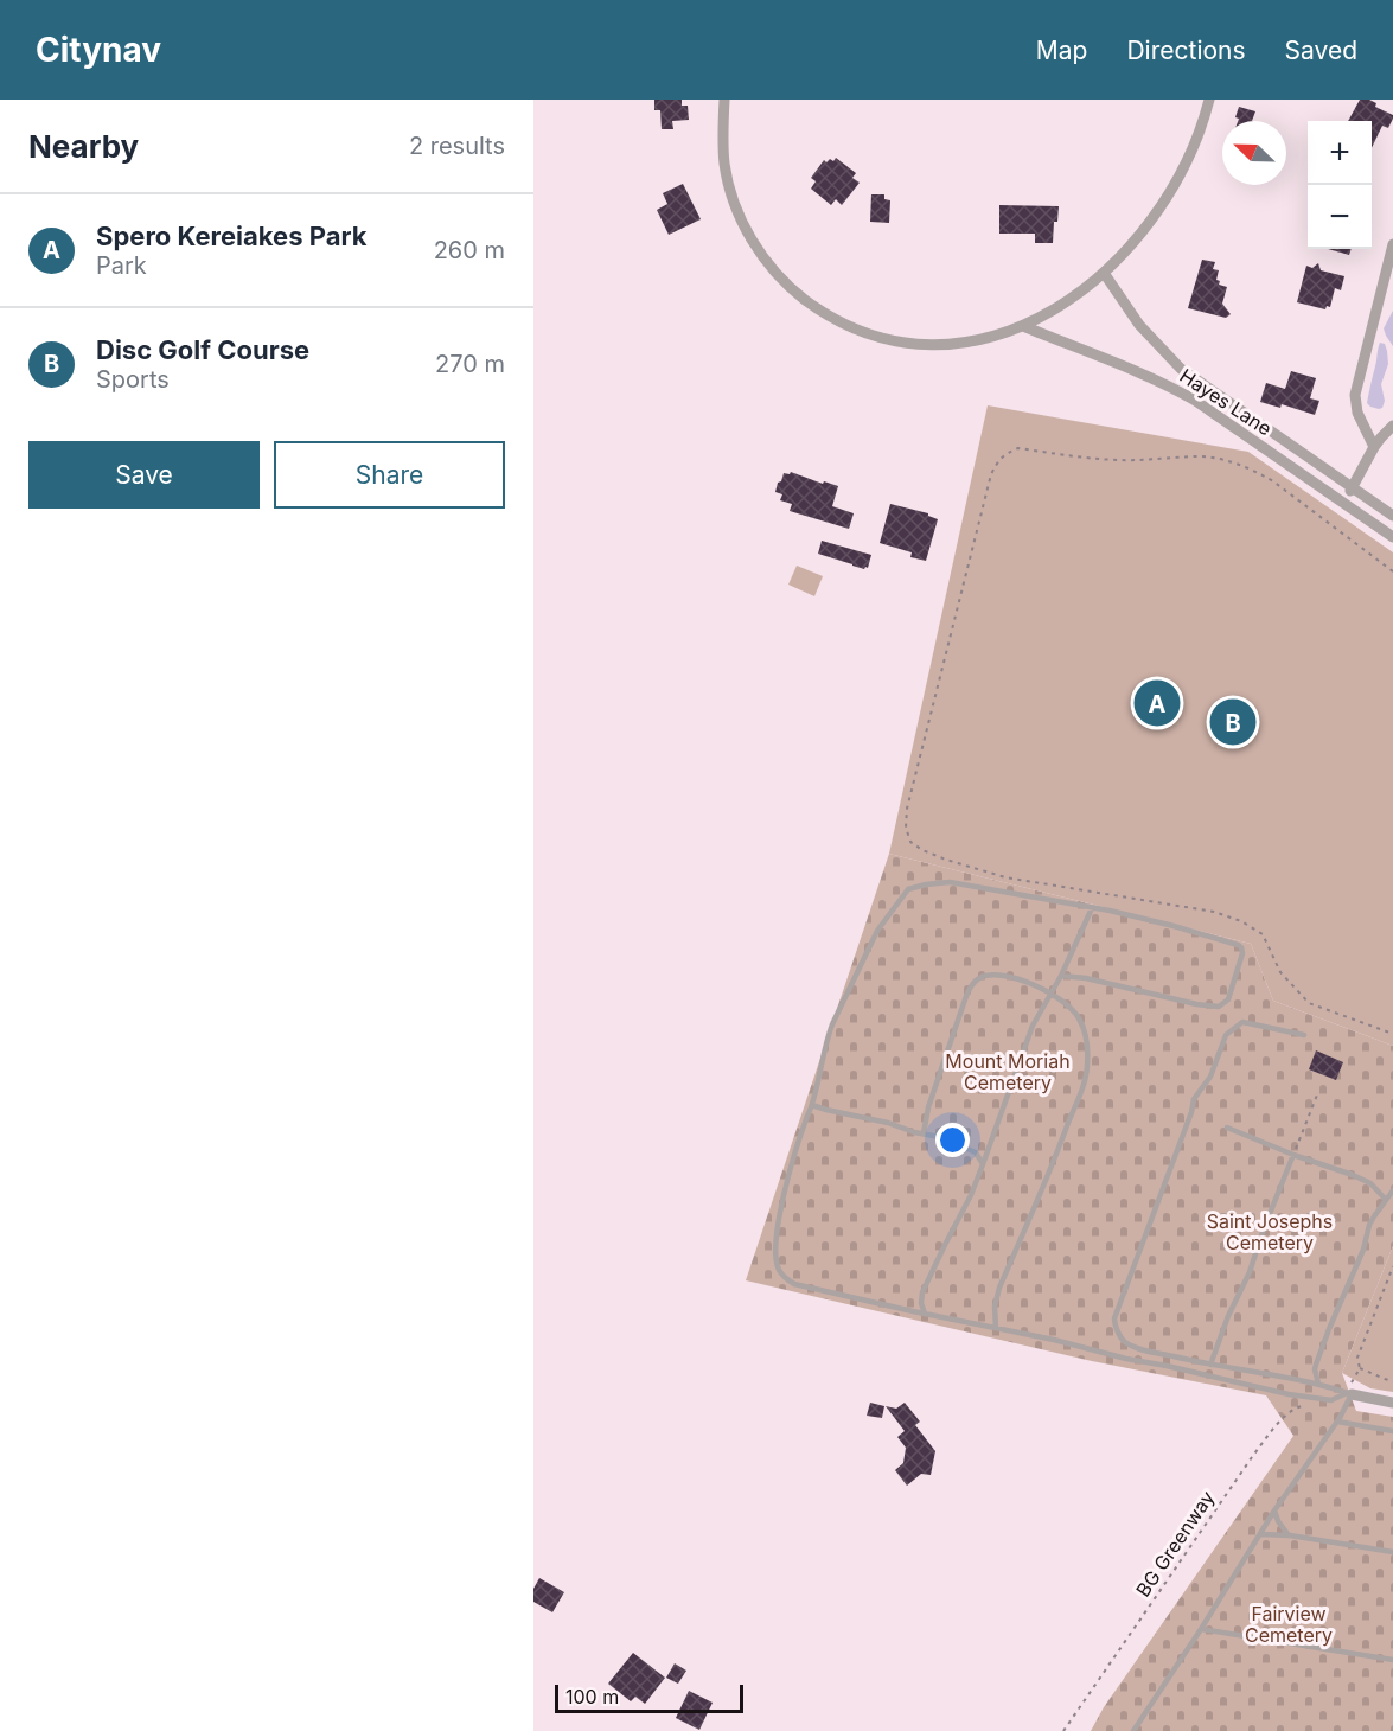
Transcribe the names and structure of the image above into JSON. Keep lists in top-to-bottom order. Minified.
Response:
{"streets":{"street":["Hayes Lane"],"path":["BG Greenway"]},"parks":["Mount Moriah Cemetery","Saint Josephs Cemetery","Fairview Cemetery"],"scale_bar":"100 m","north":"top left","page":{"header":"Citynav","nav":["Map","Directions","Saved"],"heading":["Nearby","2 results"],"map_buttons":["+","−"],"list":[{"mark":"A","name":"Spero Kereiakes Park","note":"Park","value":"260 m"},{"mark":"B","name":"Disc Golf Course","note":"Sports","value":"270 m"}],"buttons":["Save","Share"],"pins":["A","B"],"scale":"100 m"}}
